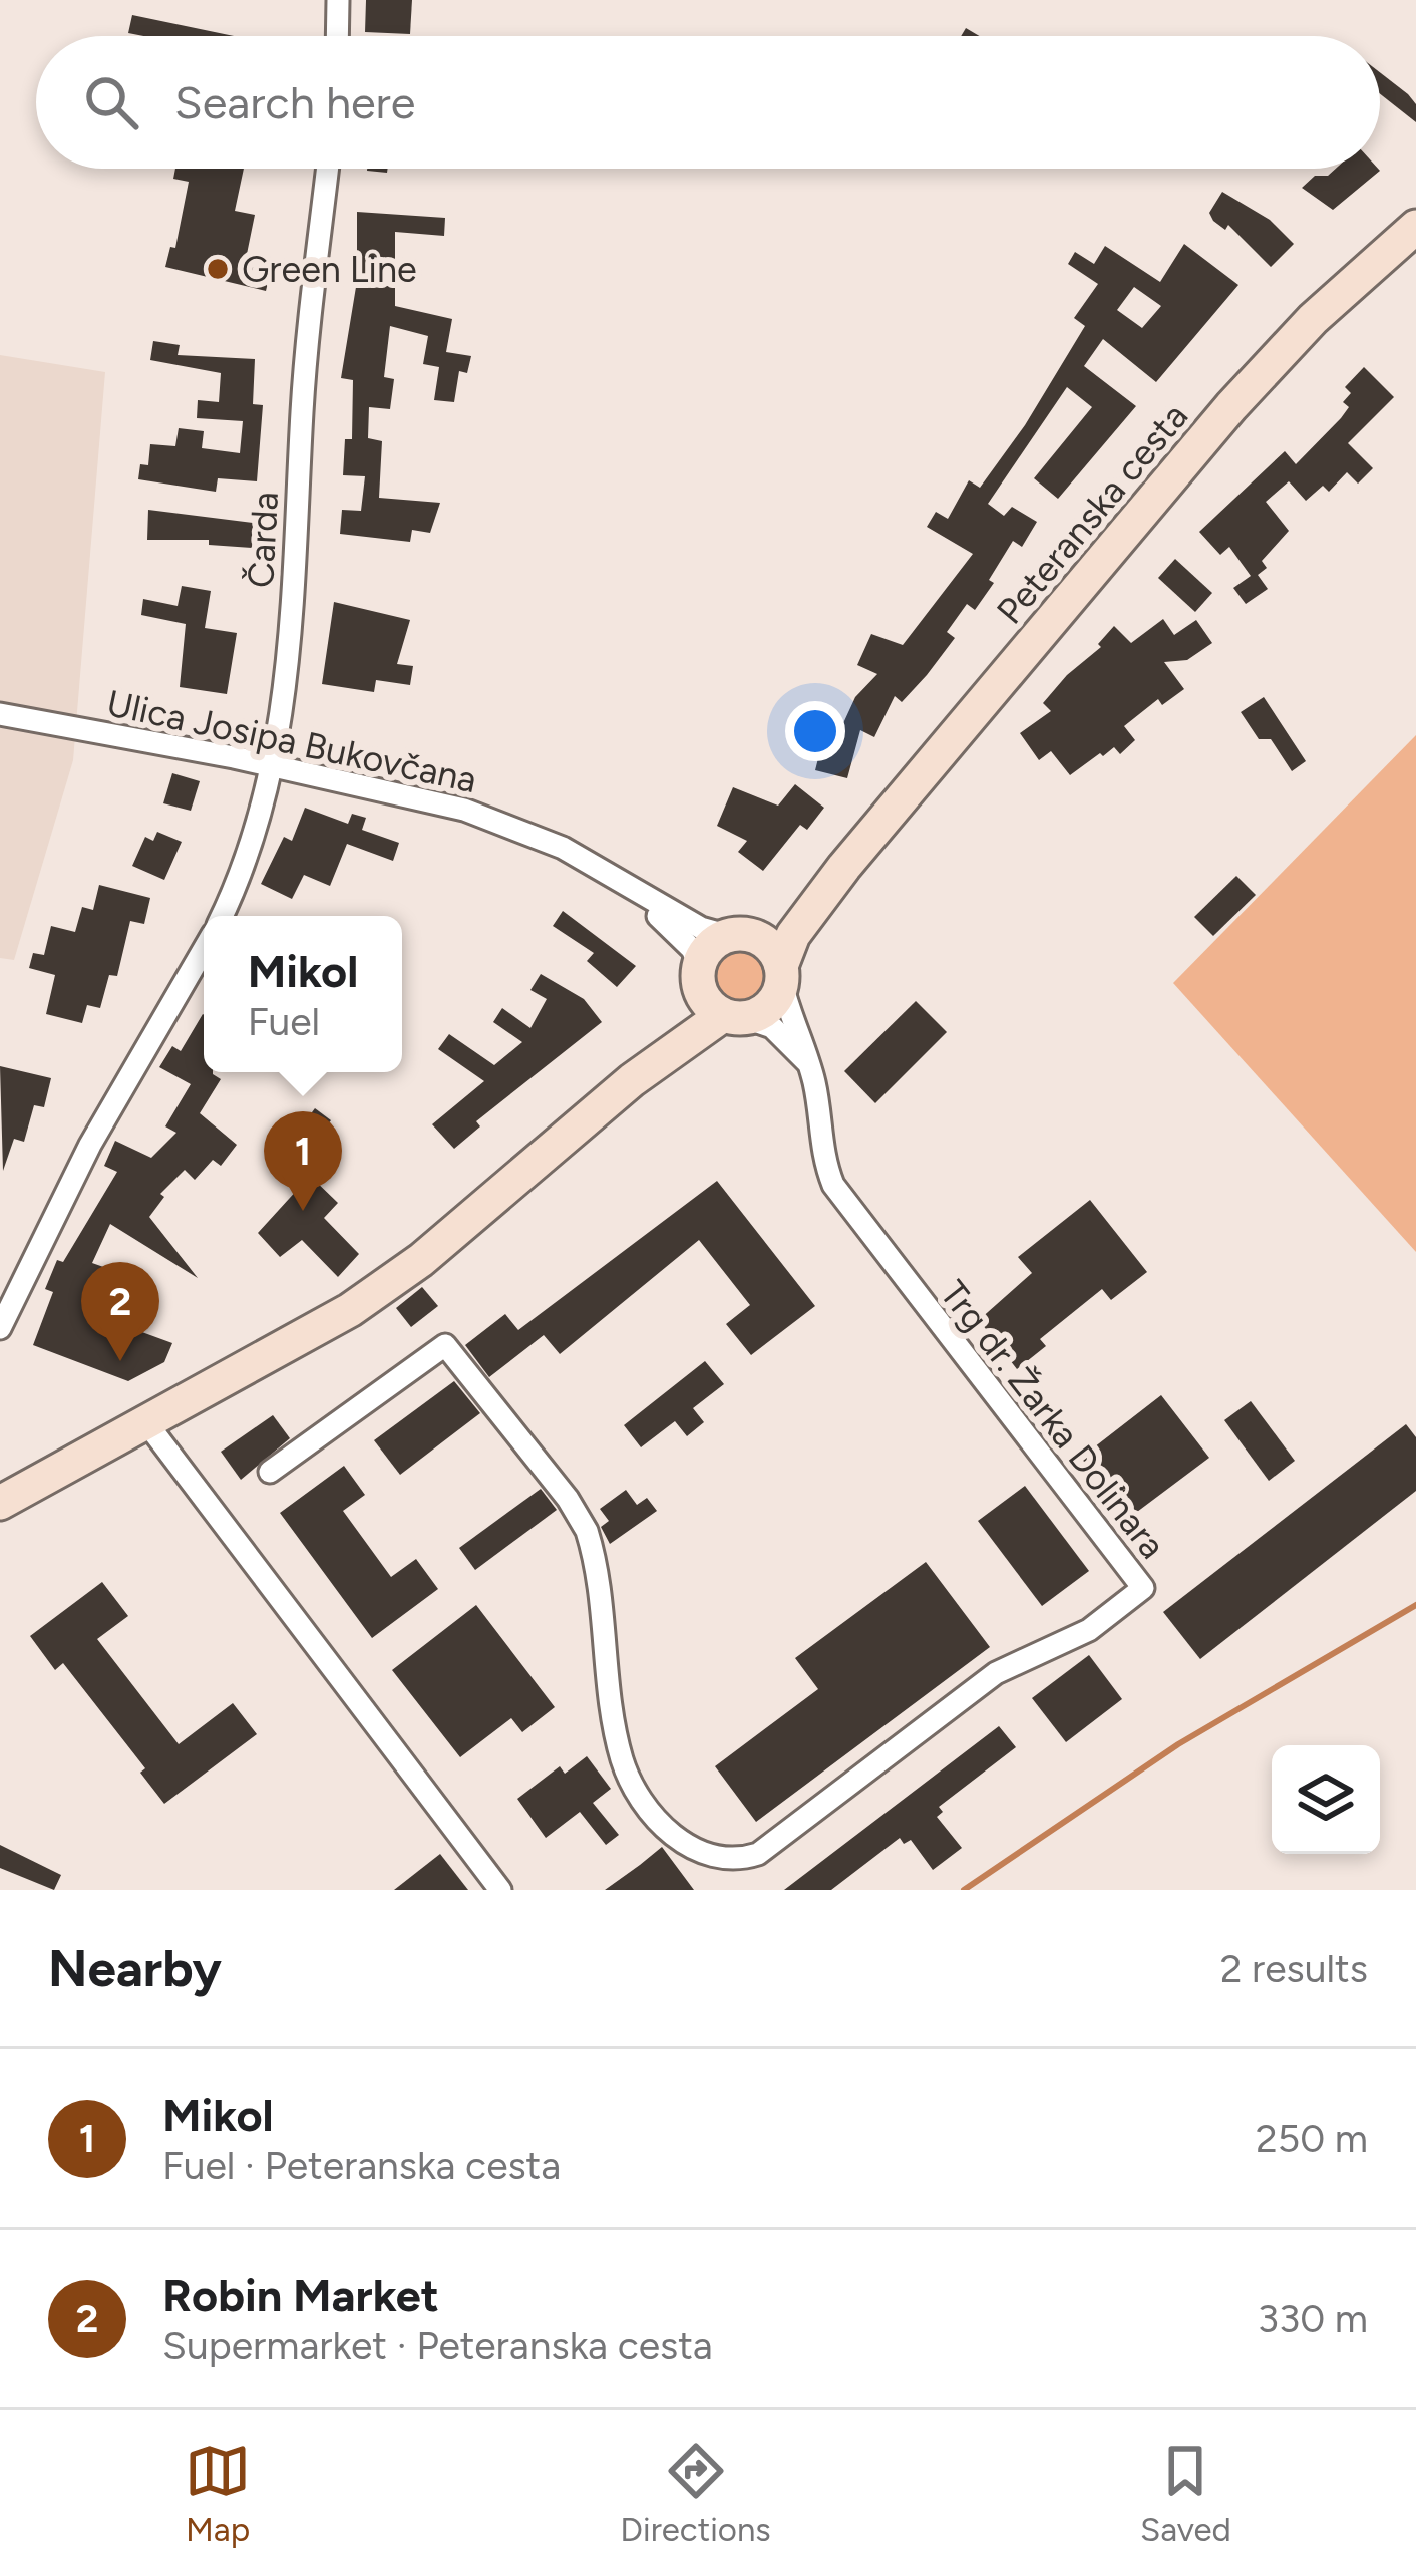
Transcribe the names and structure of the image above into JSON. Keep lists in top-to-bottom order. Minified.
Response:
{"streets":{"main road":["Peteranska cesta"],"street":["Čarda","Ulica Josipa Bukovčana","Trg dr. Žarka Dolinara"]},"crossings":[["Peteranska cesta","Ulica Josipa Bukovčana"],["Peteranska cesta","Trg dr. Žarka Dolinara"],["Čarda","Ulica Josipa Bukovčana"],["Ulica Josipa Bukovčana","Trg dr. Žarka Dolinara"]],"places":["Green Line"],"page":{"search":"Search here","popup":["Mikol","Fuel"],"pins":["1","2"],"heading":["Nearby","2 results"],"list":[{"mark":"1","name":"Mikol","note":"Fuel · Peteranska cesta","value":"250 m"},{"mark":"2","name":"Robin Market","note":"Supermarket · Peteranska cesta","value":"330 m"}],"nav":["Map","Directions","Saved"]}}
